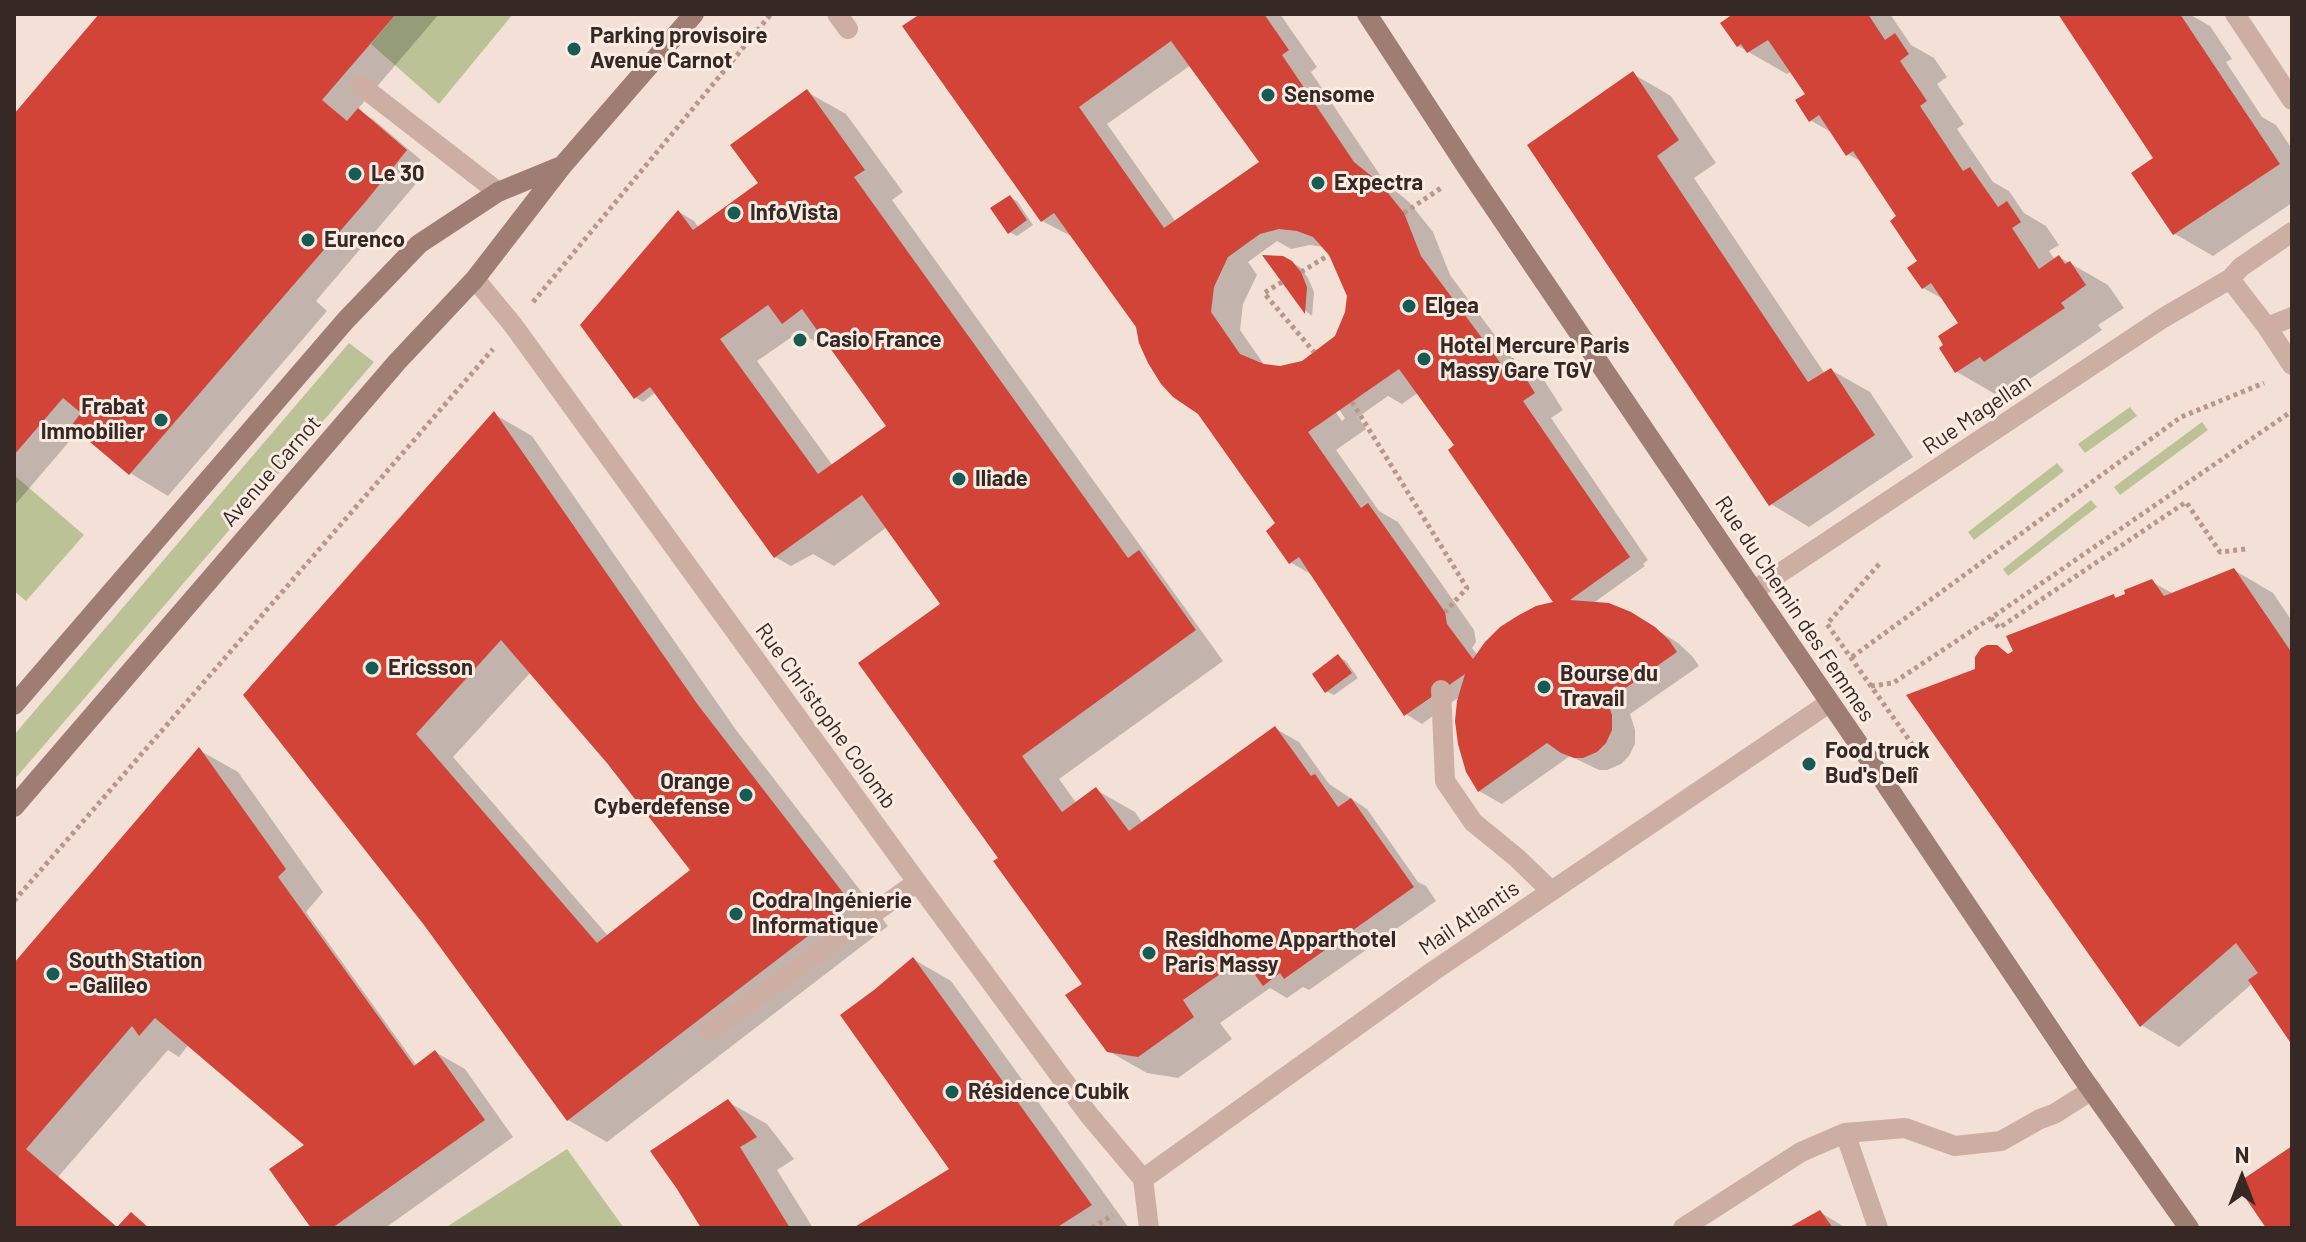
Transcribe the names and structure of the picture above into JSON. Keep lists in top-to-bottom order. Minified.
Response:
{"streets":{"street":["Rue Magellan","Avenue Carnot","Rue du Chemin des Femmes","Rue Christophe Colomb","Mail Atlantis"]},"crossings":[["Rue Magellan","Rue du Chemin des Femmes"],["Avenue Carnot","Rue Christophe Colomb"],["Rue du Chemin des Femmes","Mail Atlantis"],["Rue Christophe Colomb","Mail Atlantis"]],"places":["Parking provisoire Avenue Carnot","Sensome","Le 30","Expectra","InfoVista","Eurenco","Elgea","Casio France","Hotel Mercure Paris Massy Gare TGV","Frabat Immobilier","Iliade","Ericsson","Bourse du Travail","Food truck Bud's Delî","Orange Cyberdefense","Codra Ingénierie Informatique","Residhome Apparthotel Paris Massy","South Station - Galileo","Résidence Cubik"],"north":"top"}
